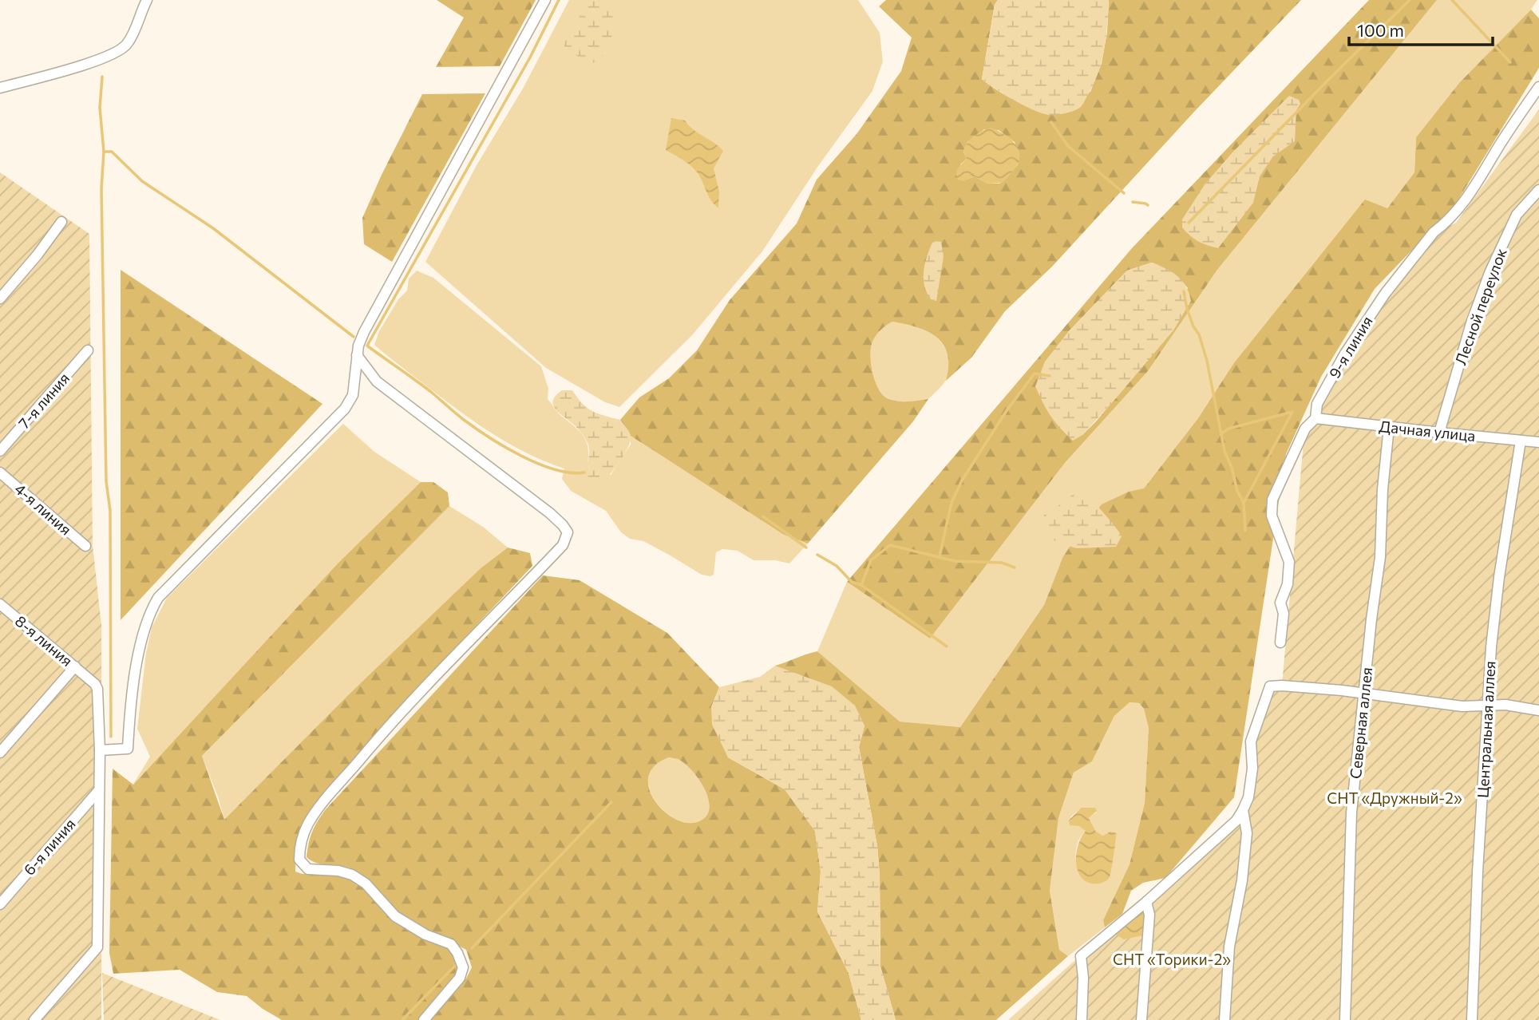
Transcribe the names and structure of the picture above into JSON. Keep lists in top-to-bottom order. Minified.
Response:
{"streets":{"street":["Лесной переулок","9-я линия","7-я линия","Дачная улица","4-я линия","8-я линия","Северная аллея","Центральная аллея","6-я линия"]},"crossings":[["Лесной переулок","Дачная улица"],["9-я линия","Дачная улица"],["Дачная улица","Северная аллея"],["Дачная улица","Центральная аллея"]],"parks":["СНТ «Дружный-2»","СНТ «Торики-2»"],"scale_bar":"100 m"}
